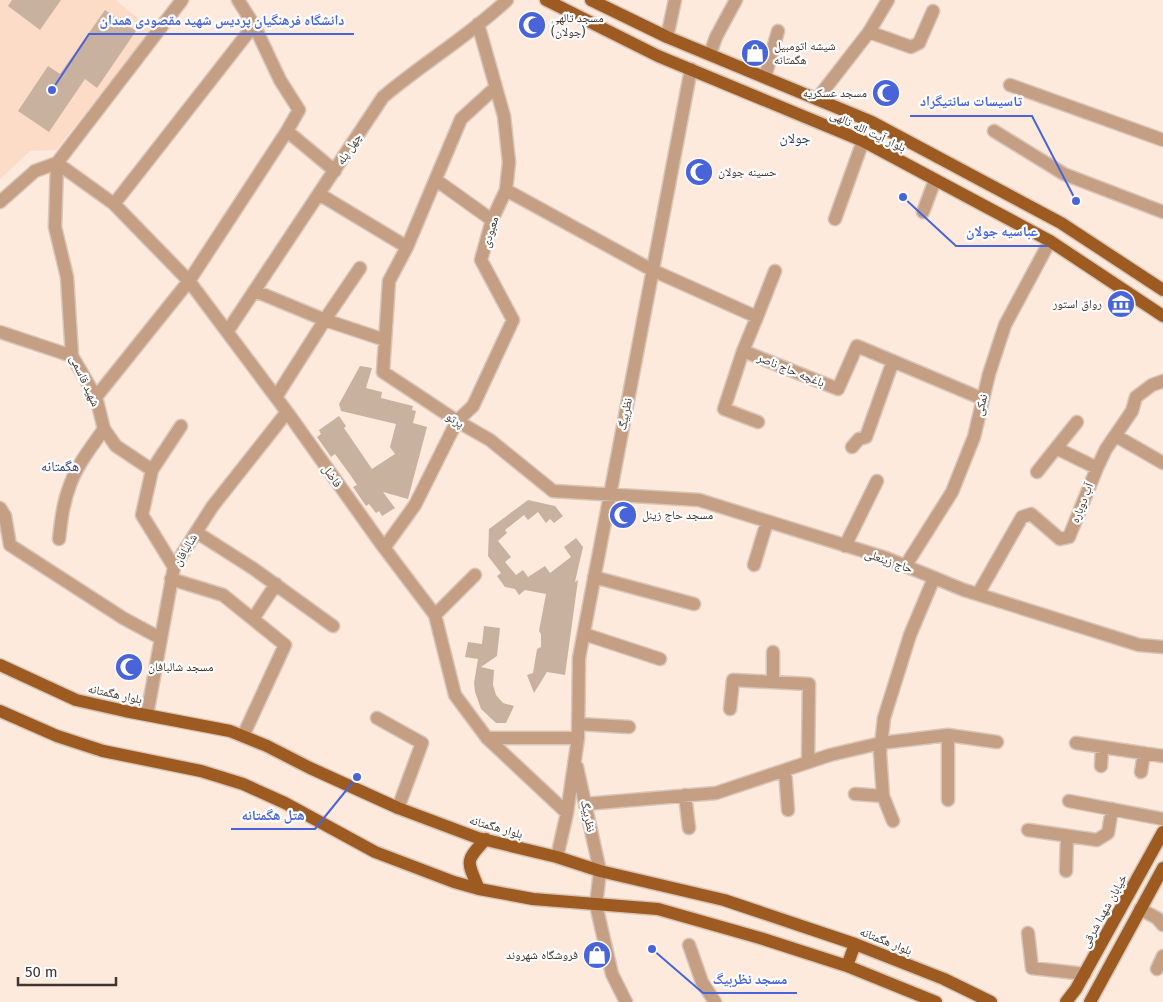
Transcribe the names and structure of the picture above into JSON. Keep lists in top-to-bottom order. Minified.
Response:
{"streets":{"main road":["بلوار آیت الله تالهی","بلوار هگمتانه","خیابان شهدا شرقی"],"street":["چهل پله","معبودی","باغچه حاج ناصر","شهید قاسمی","نمکی","نظربیگ","پرتو","فاضل","آب دوباره","شالبافان","حاج زینعلی"]},"crossings":[["بلوار آیت الله تالهی","نمکی"],["بلوار آیت الله تالهی","نظربیگ"],["چهل پله","معبودی"],["چهل پله","فاضل"],["معبودی","پرتو"],["باغچه حاج ناصر","نمکی"],["شهید قاسمی","فاضل"],["نمکی","حاج زینعلی"],["نظربیگ","پرتو"],["نظربیگ","فاضل"],["نظربیگ","حاج زینعلی"],["نظربیگ","بلوار هگمتانه"],["پرتو","حاج زینعلی"],["فاضل","شالبافان"],["آب دوباره","حاج زینعلی"],["شالبافان","بلوار هگمتانه"]],"districts":["جولان","هگمتانه"],"places":{"mosque":["مسجد تالهی (جولان)","مسجد عسکریه","حسینه جولان","مسجد حاج زینل","مسجد شالبافان"],"shop":["شیشه اتومبیل هگمتانه","فروشگاه شهروند"],"other":["دانشگاه فرهنگیان پردیس شهید مقصودی همدان","عباسیه جولان","تاسیسات سانتیگراد","هتل هگمتانه","مسجد نظربیگ"],"museum":["رواق استور"]},"scale_bar":"50 m"}
